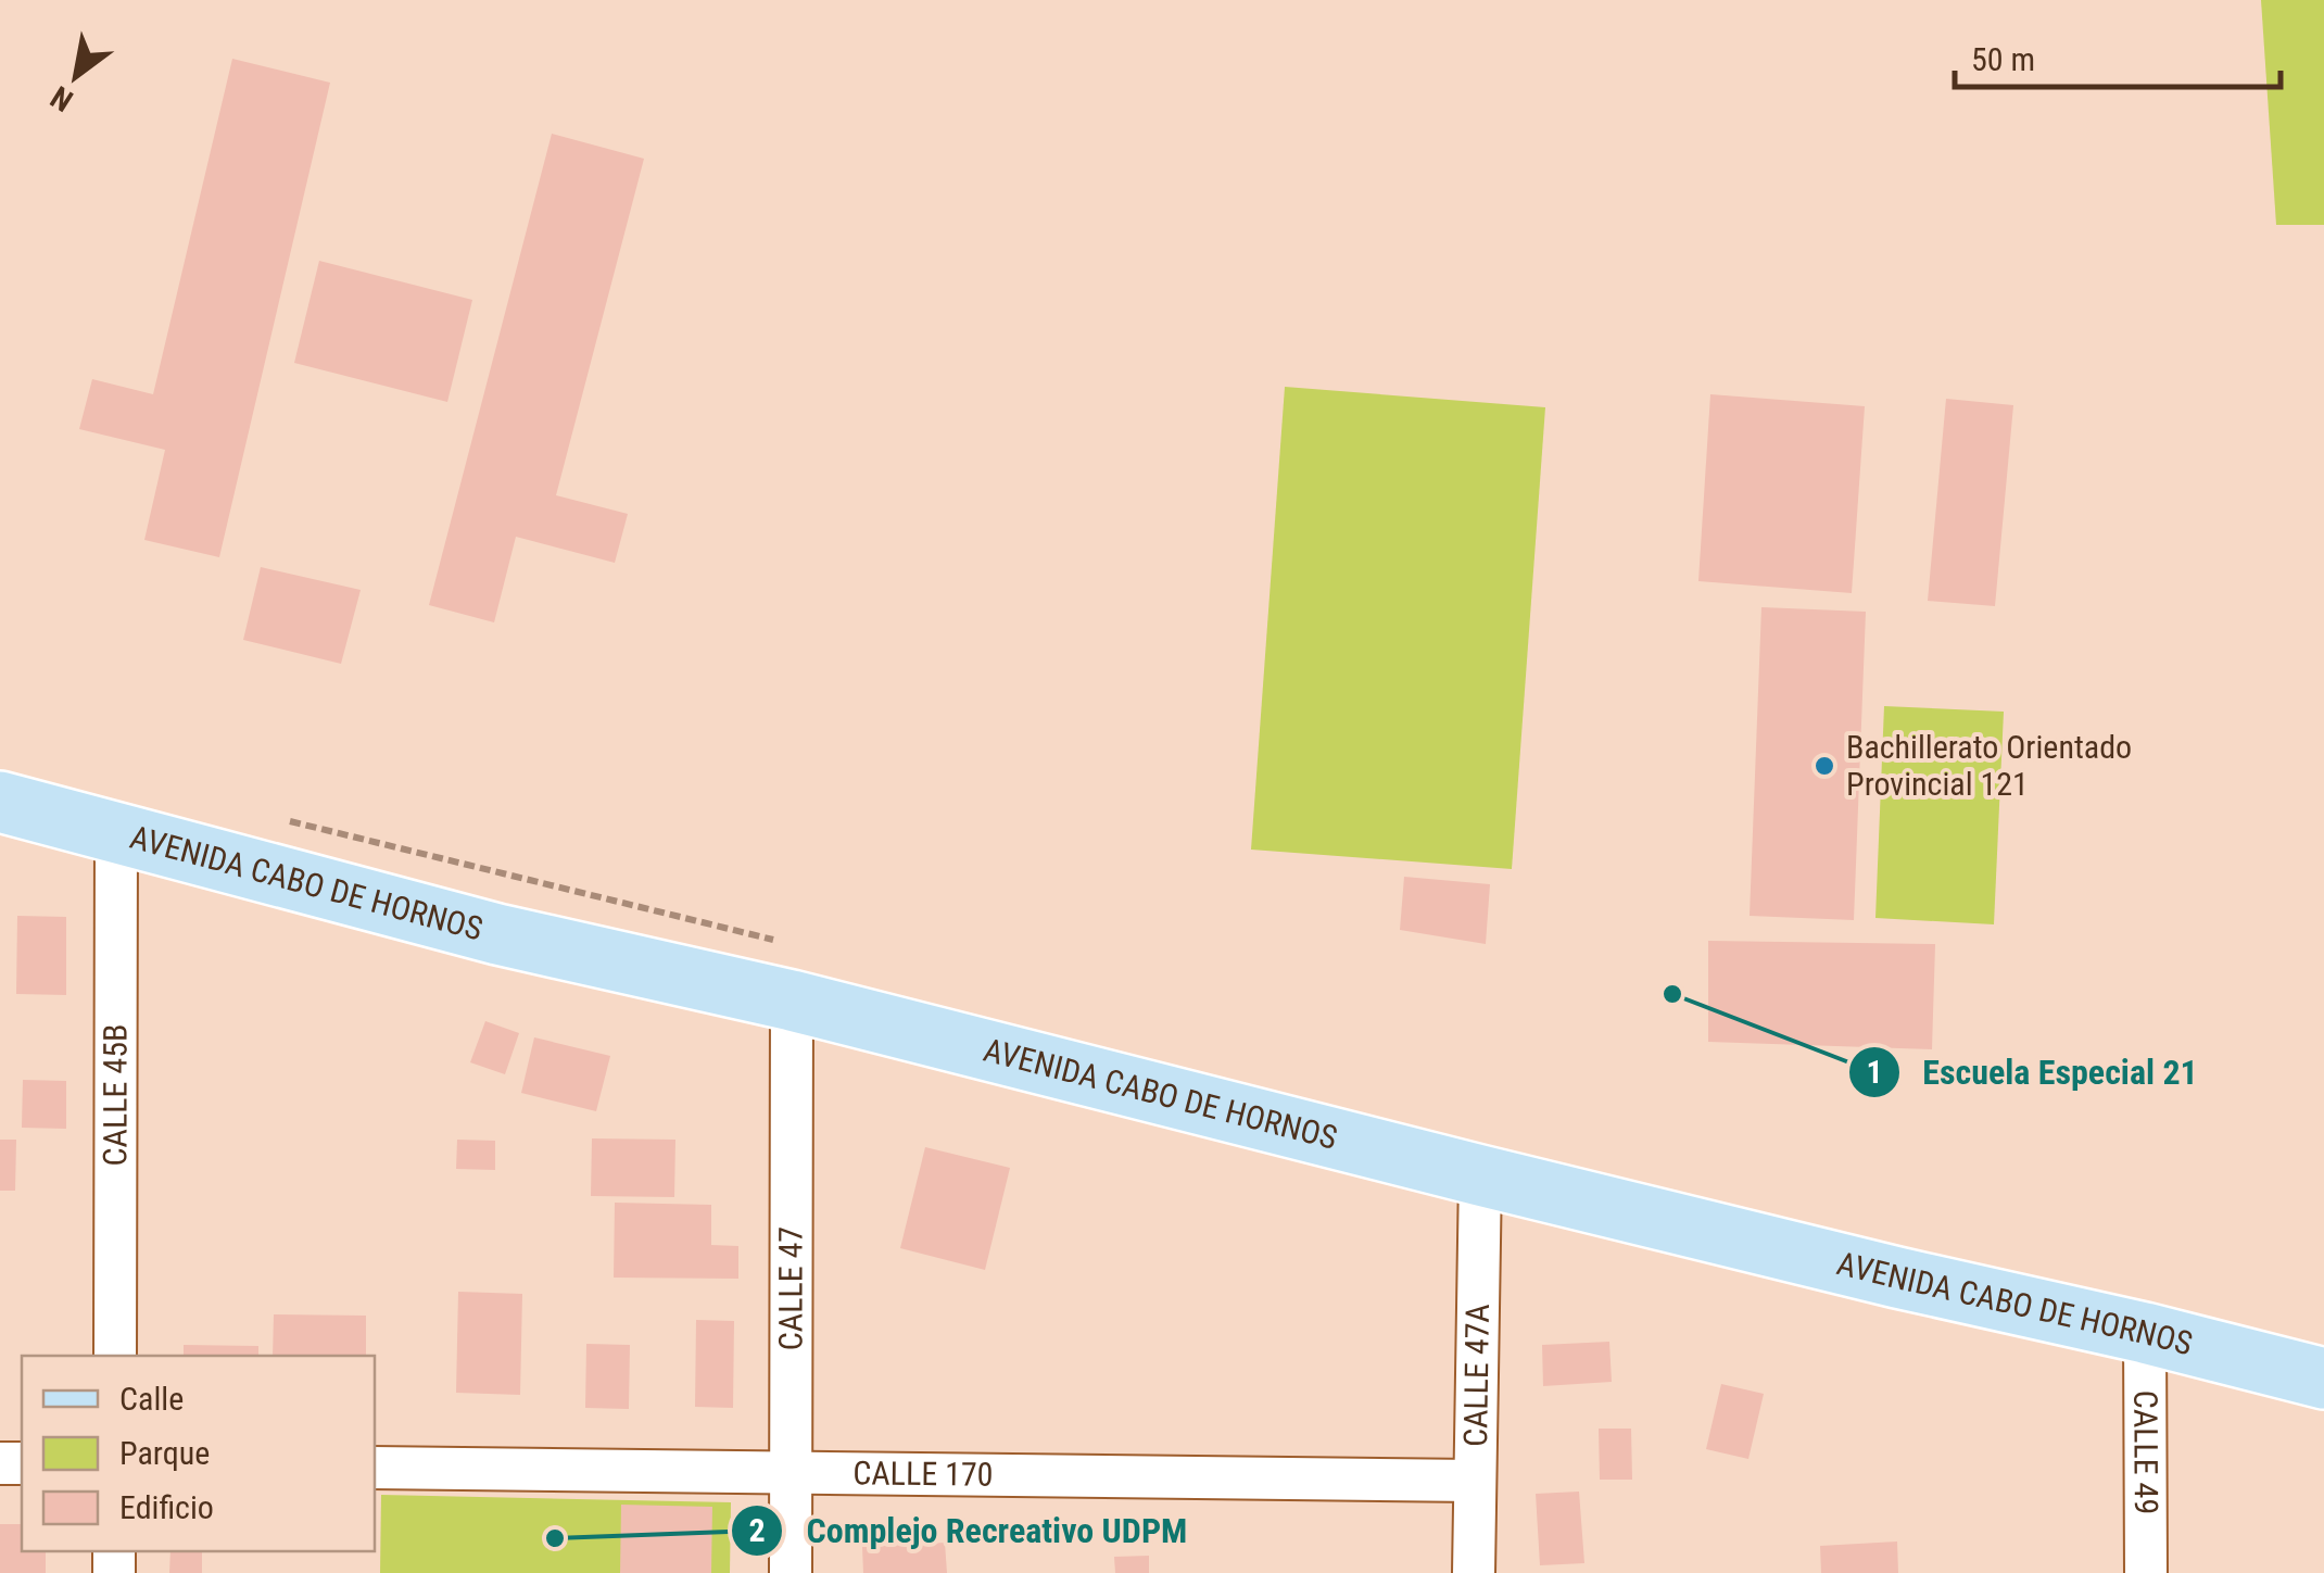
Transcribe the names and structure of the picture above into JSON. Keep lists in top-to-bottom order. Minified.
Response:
{"streets":{"main road":["AVENIDA CABO DE HORNOS"],"street":["CALLE 45B","CALLE 47","CALLE 47A","CALLE 49","CALLE 170"]},"crossings":[["AVENIDA CABO DE HORNOS","CALLE 45B"],["AVENIDA CABO DE HORNOS","CALLE 47"],["AVENIDA CABO DE HORNOS","CALLE 47A"],["AVENIDA CABO DE HORNOS","CALLE 49"],["CALLE 47","CALLE 170"],["CALLE 47A","CALLE 170"]],"places":["Bachillerato Orientado Provincial 121","Escuela Especial 21","Complejo Recreativo UDPM"],"legend":["Calle","Parque","Edificio"],"scale_bar":"50 m","north":"bottom left"}
